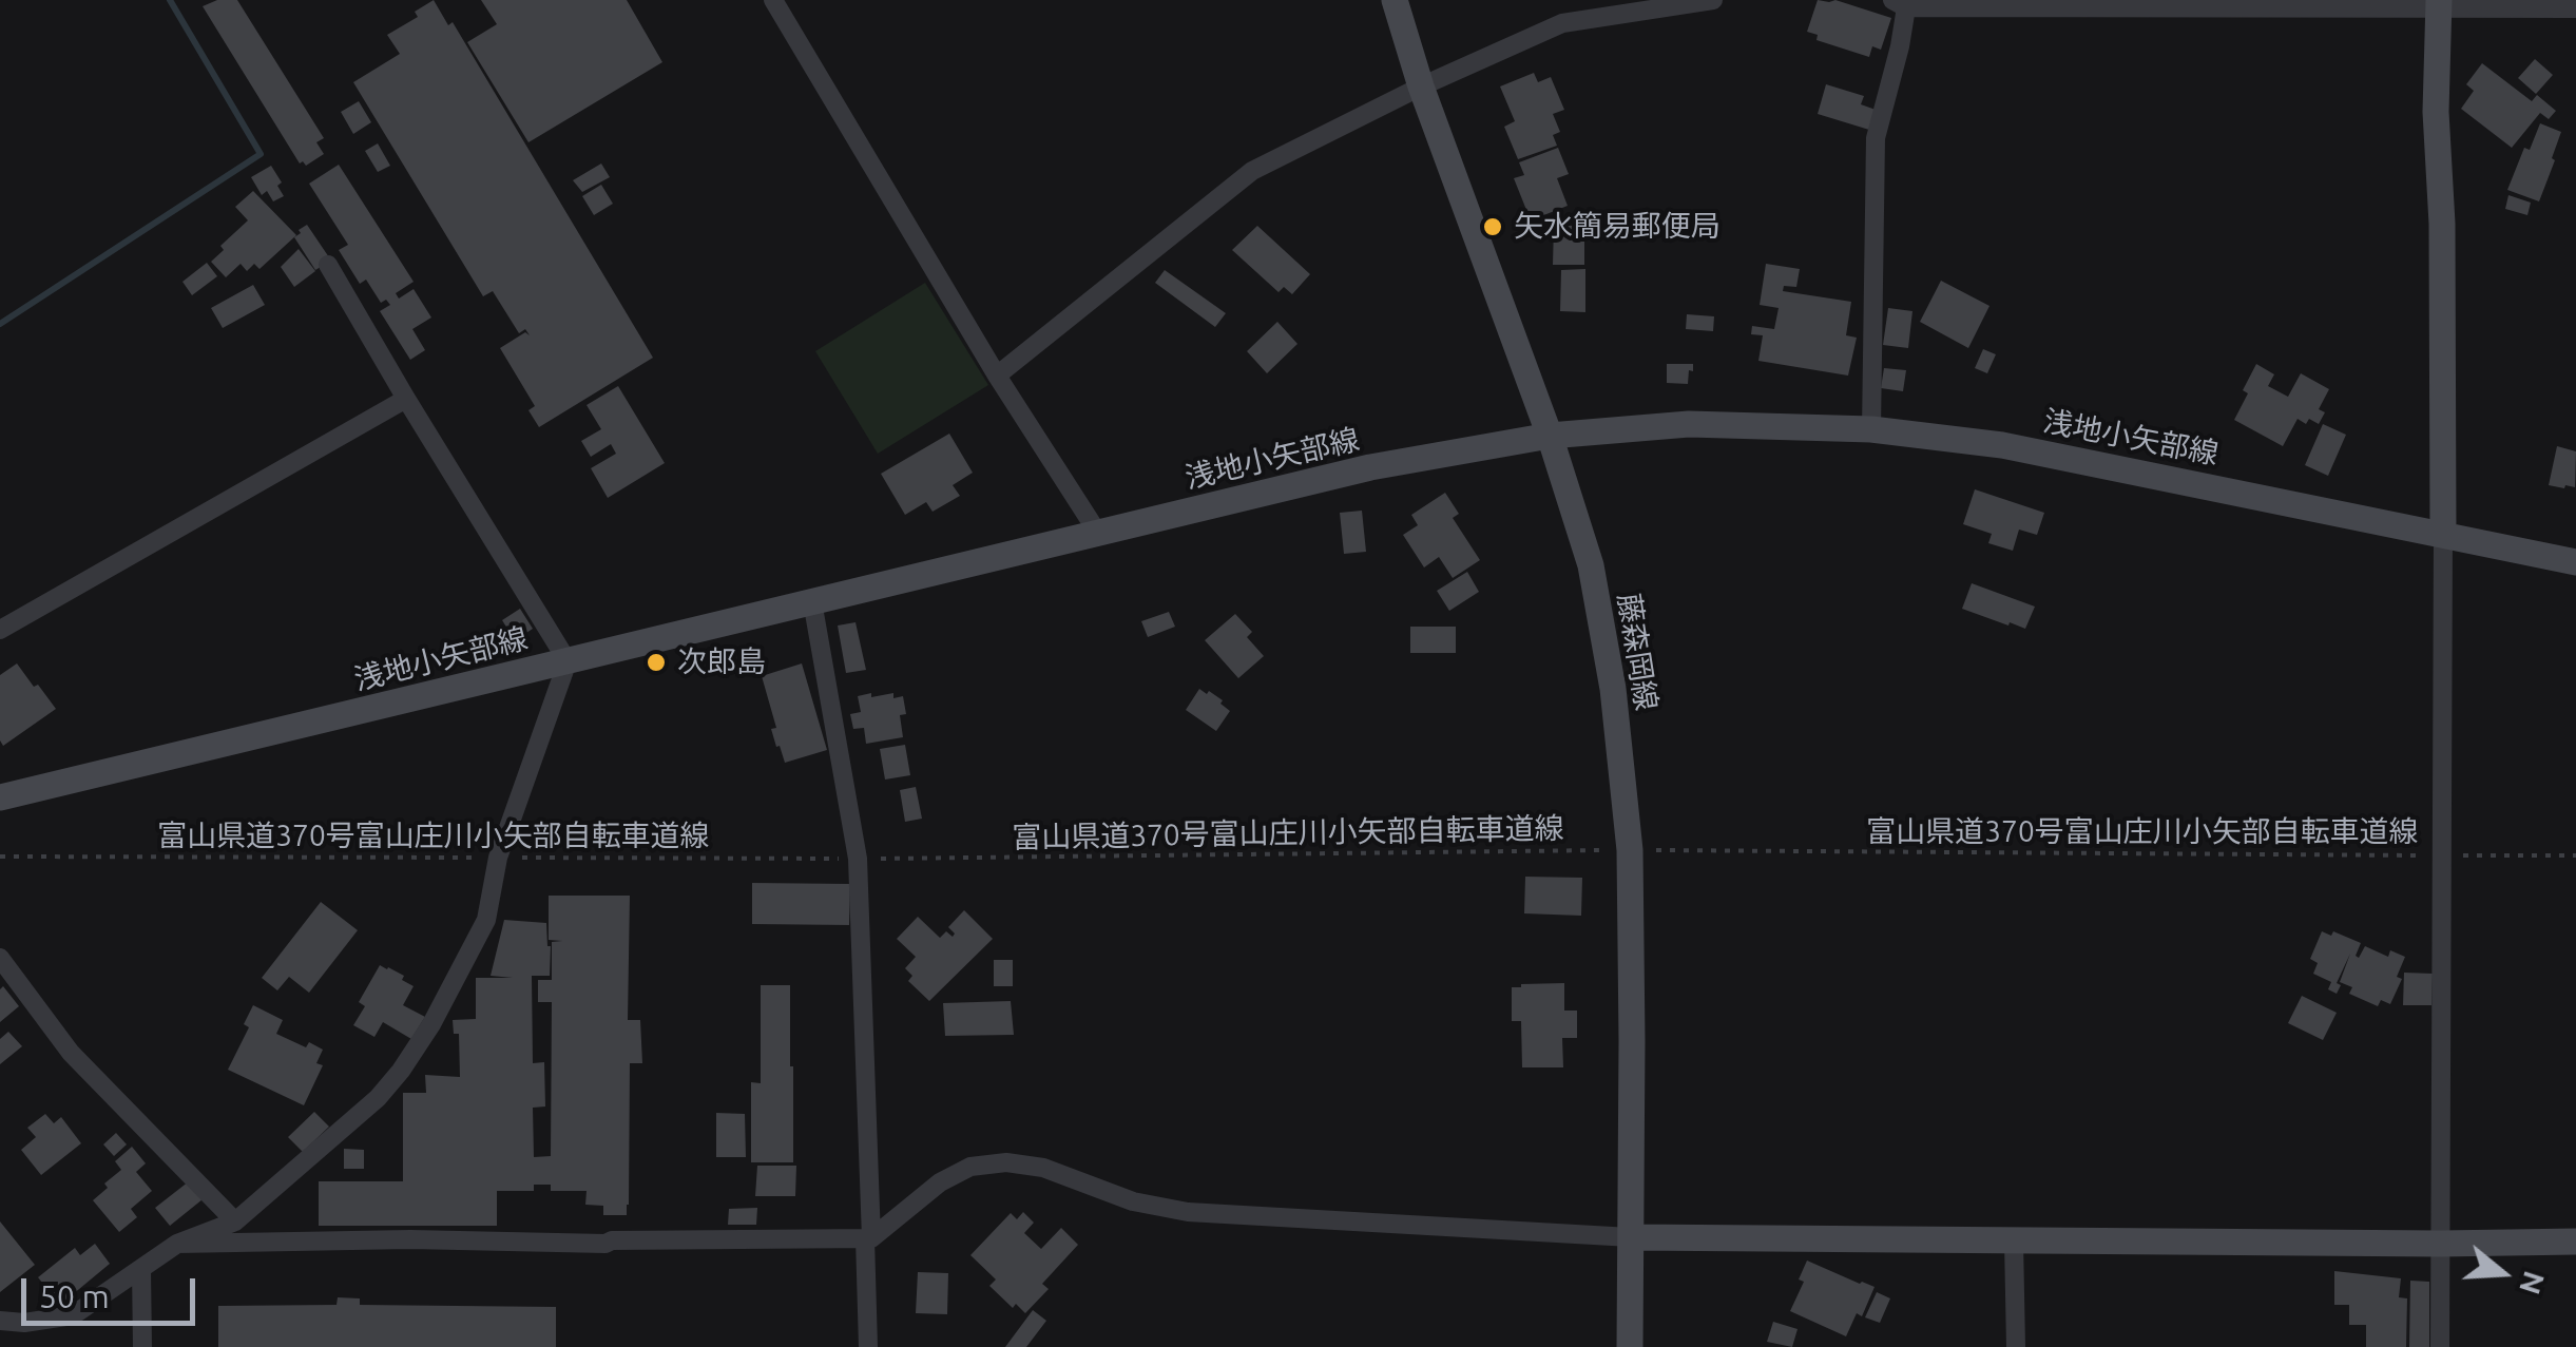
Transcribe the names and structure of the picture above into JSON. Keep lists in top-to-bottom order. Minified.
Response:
{"streets":{"main road":["浅地小矢部線","藤森岡線"],"path":["富山県道370号富山庄川小矢部自転車道線"]},"crossings":[["浅地小矢部線","藤森岡線"],["藤森岡線","富山県道370号富山庄川小矢部自転車道線"]],"places":["矢水簡易郵便局","次郎島"],"scale_bar":"50 m","north":"right"}
